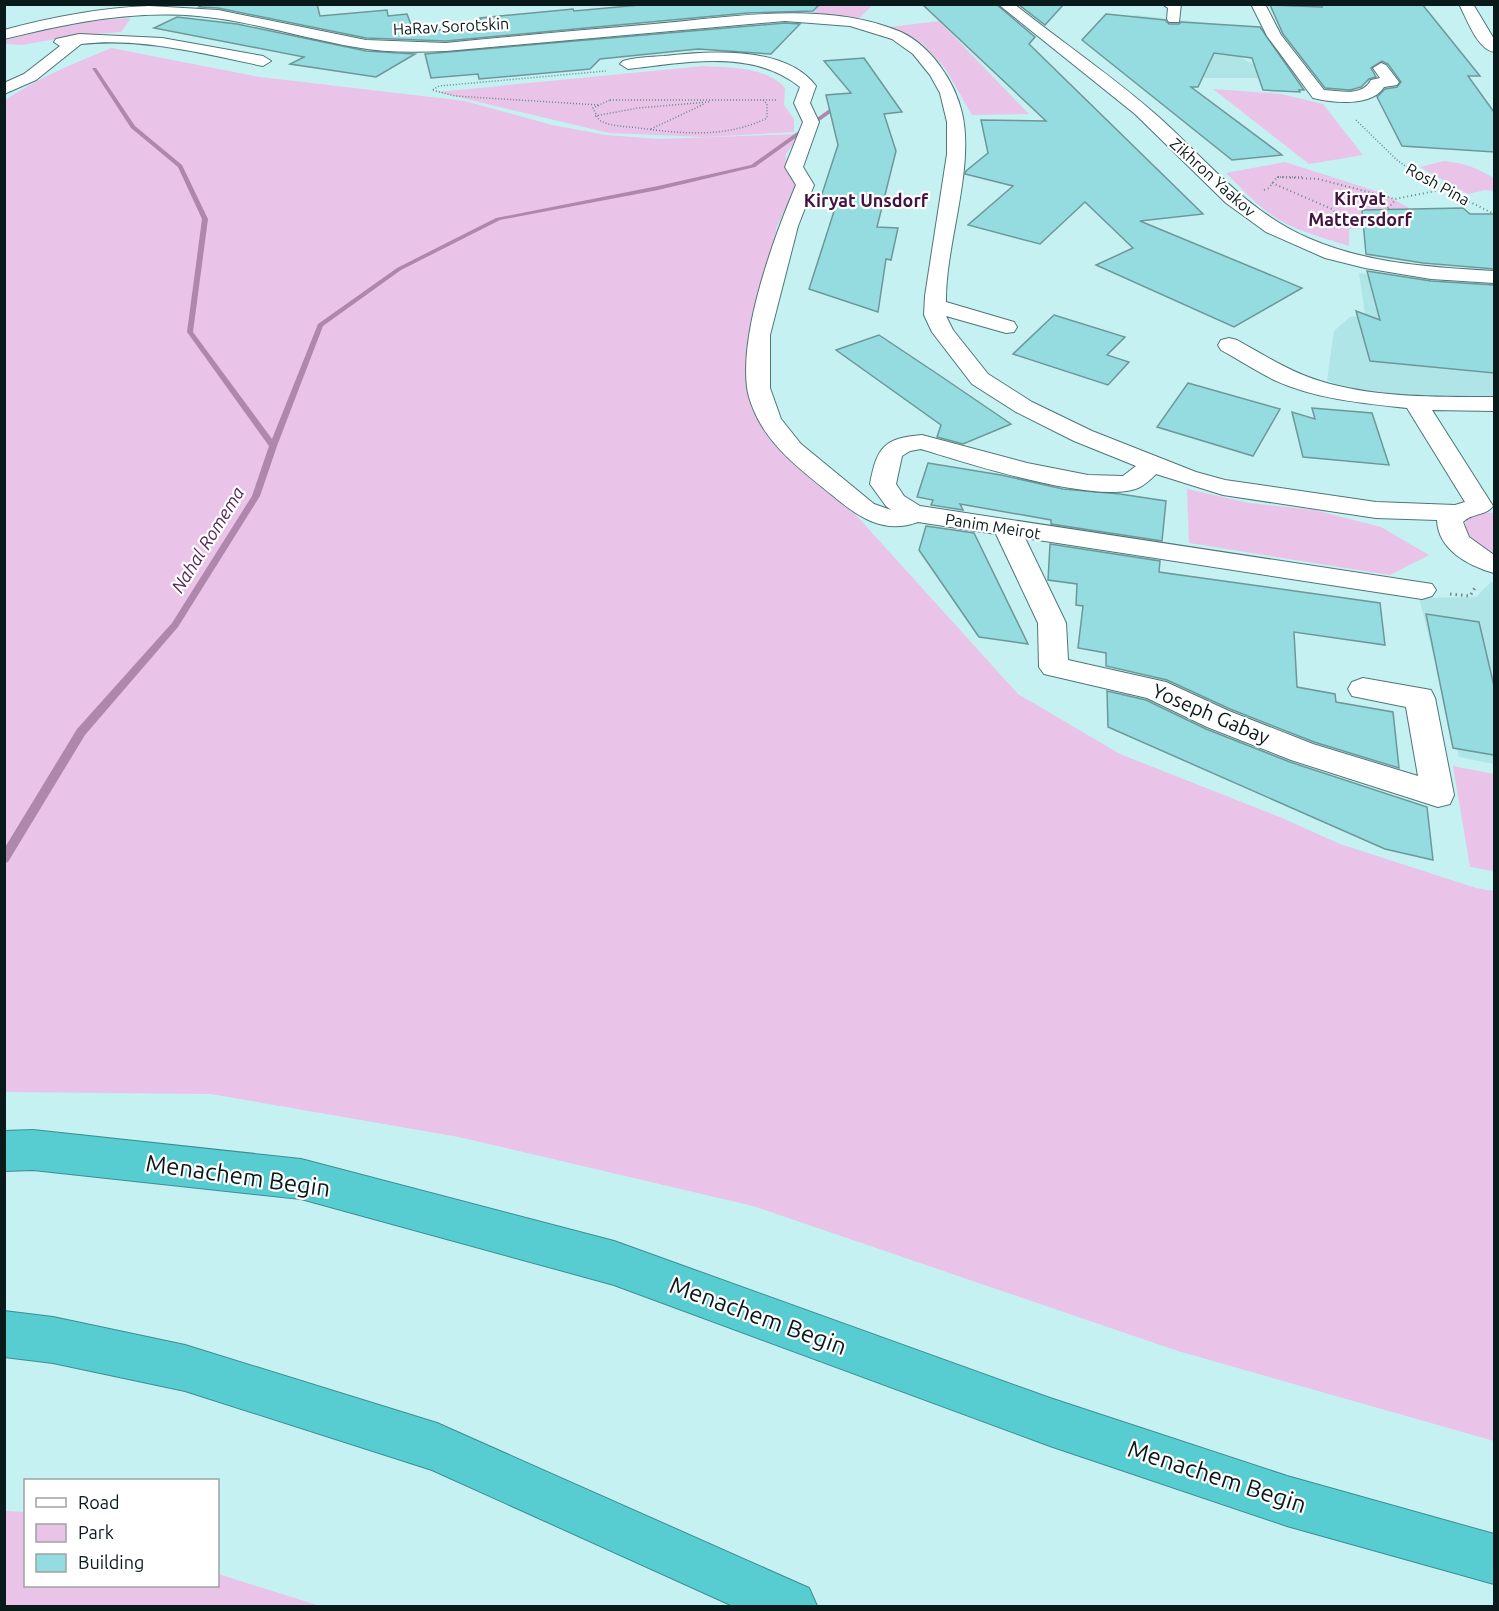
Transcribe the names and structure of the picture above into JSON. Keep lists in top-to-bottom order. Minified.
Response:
{"streets":{"highway":["Menachem Begin"],"street":["HaRav Sorotskin","Zikhron Yaakov","Panim Meirot","Yoseph Gabay"],"path":["Rosh Pina"]},"crossings":[["Panim Meirot","Yoseph Gabay"]],"districts":["Kiryat Mattersdorf","Kiryat Unsdorf"],"water":["Nahal Romema"],"legend":["Road","Park","Building"]}
